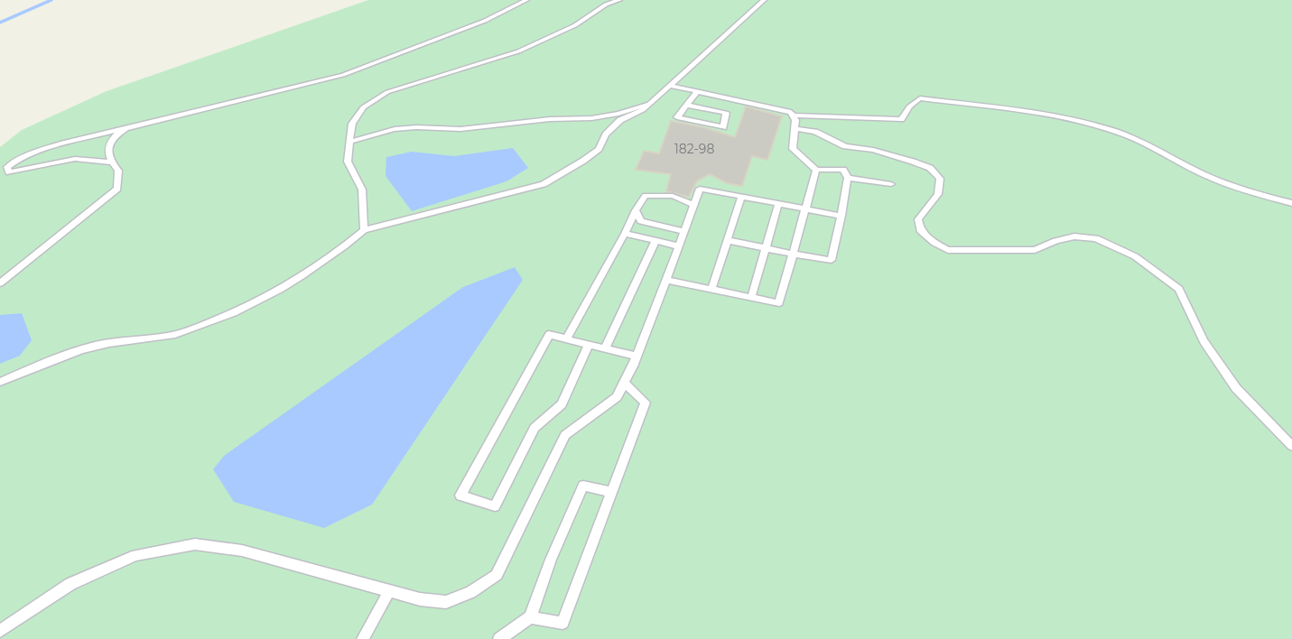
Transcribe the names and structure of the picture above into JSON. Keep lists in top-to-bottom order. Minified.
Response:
{"house_numbers":["182-98"]}
